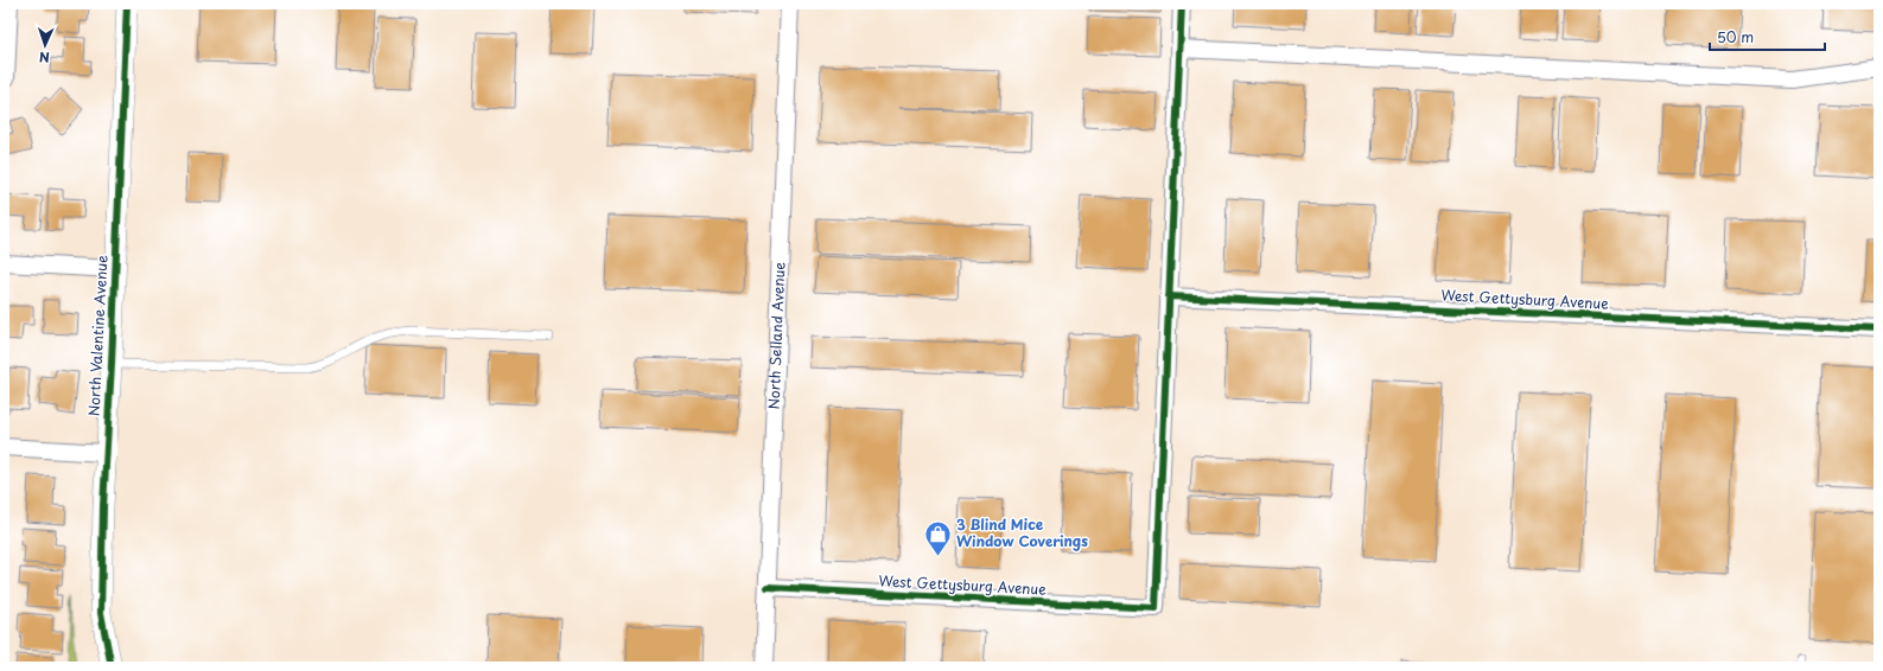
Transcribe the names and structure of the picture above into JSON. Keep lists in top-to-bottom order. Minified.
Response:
{"streets":{"street":["West Gettysburg Avenue","North Valentine Avenue","North Selland Avenue"]},"crossings":[["West Gettysburg Avenue","North Selland Avenue"]],"places":{"shop":["3 Blind Mice Window Coverings"]},"scale_bar":"50 m","north":"bottom"}
